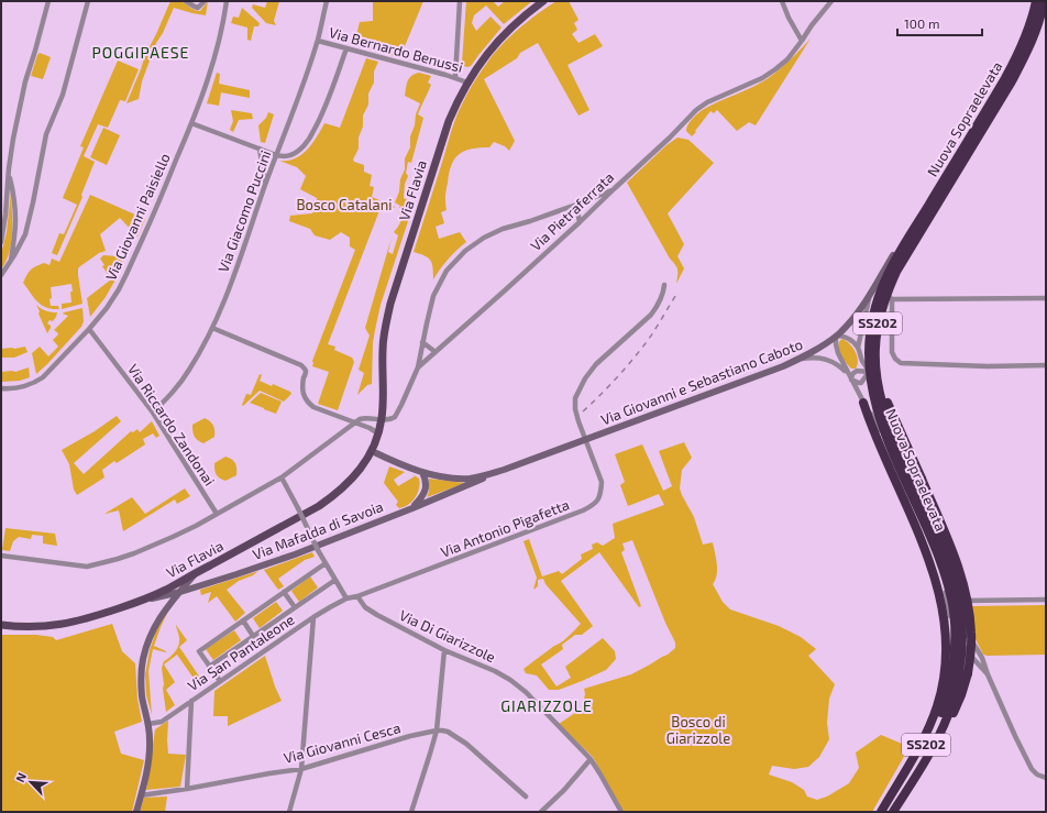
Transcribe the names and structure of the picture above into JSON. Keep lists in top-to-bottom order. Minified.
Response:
{"streets":{"highway":["Nuova Sopraelevata","SS202"],"main road":["Via Flavia","Via Giovanni e Sebastiano Caboto","Via Mafalda di Savoia"],"street":["Via Bernardo Benussi","Via Giacomo Puccini","Via Pietraferrata","Via Giovanni Paisiello","Via Riccardo Zandonai","Via Antonio Pigafetta","Via Di Giarizzole","Via San Pantaleone","Via Giovanni Cesca"]},"crossings":[["Via Bernardo Benussi","Via Flavia"],["Via Bernardo Benussi","Via Giacomo Puccini"],["Nuova Sopraelevata","SS202"],["Nuova Sopraelevata","Via Giovanni e Sebastiano Caboto"],["Via Flavia","Via Pietraferrata"],["Via Flavia","Via Giovanni e Sebastiano Caboto"],["Via Flavia","Via Mafalda di Savoia"],["Via Giacomo Puccini","Via Riccardo Zandonai"],["Via Giovanni Paisiello","Via Riccardo Zandonai"],["Via Giovanni e Sebastiano Caboto","Via Antonio Pigafetta"],["Via Giovanni e Sebastiano Caboto","Via Mafalda di Savoia"],["Via Antonio Pigafetta","Via Di Giarizzole"]],"districts":["POGGIPAESE","GIARIZZOLE"],"parks":["Bosco Catalani","Bosco di Giarizzole"],"scale_bar":"100 m","north":"top left"}
